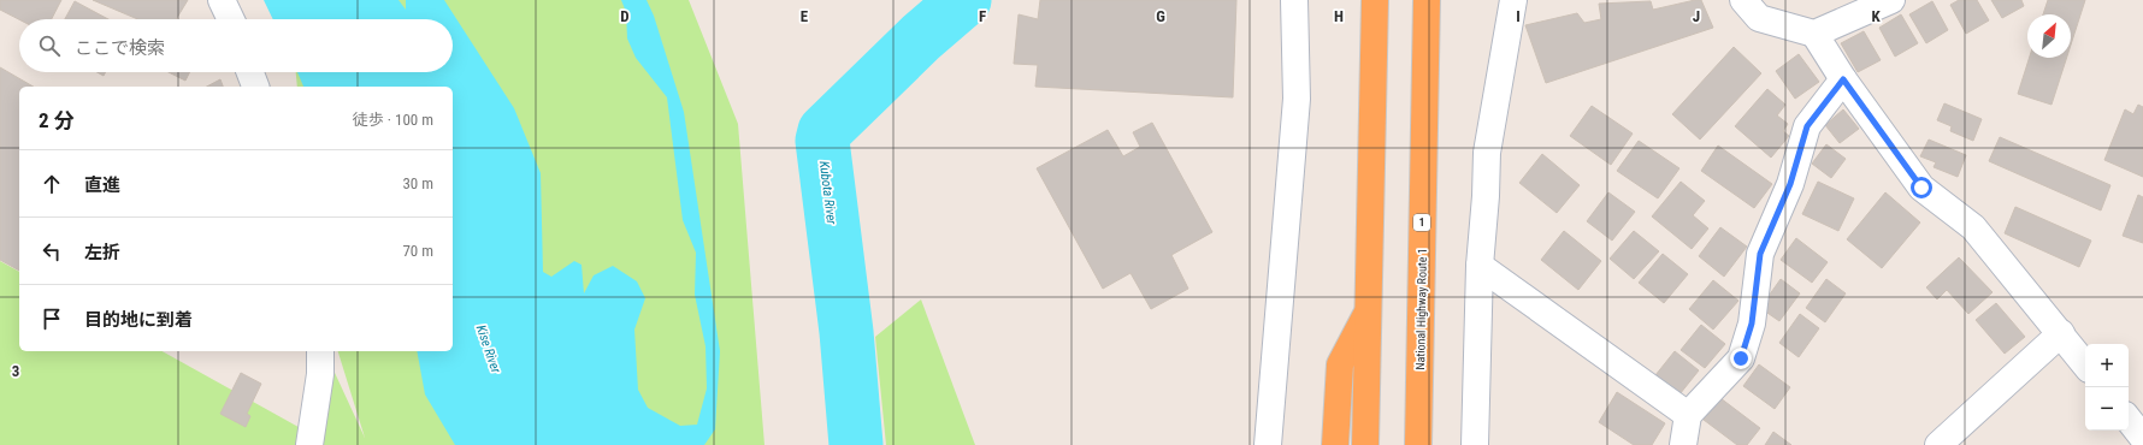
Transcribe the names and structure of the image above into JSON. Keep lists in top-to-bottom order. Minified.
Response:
{"streets":{"highway":["1","National Highway Route 1"]},"water":["Kubota River","Kise River"],"north":"top right","page":{"search":"ここで検索","heading":["2 分","徒歩 · 100 m"],"list":[["直進","30 m"],["左折","70 m"],"目的地に到着"],"map_buttons":["+","−"]},"grid":{"columns":["D","E","F","G","H","I","J","K"],"rows":["3"]}}
